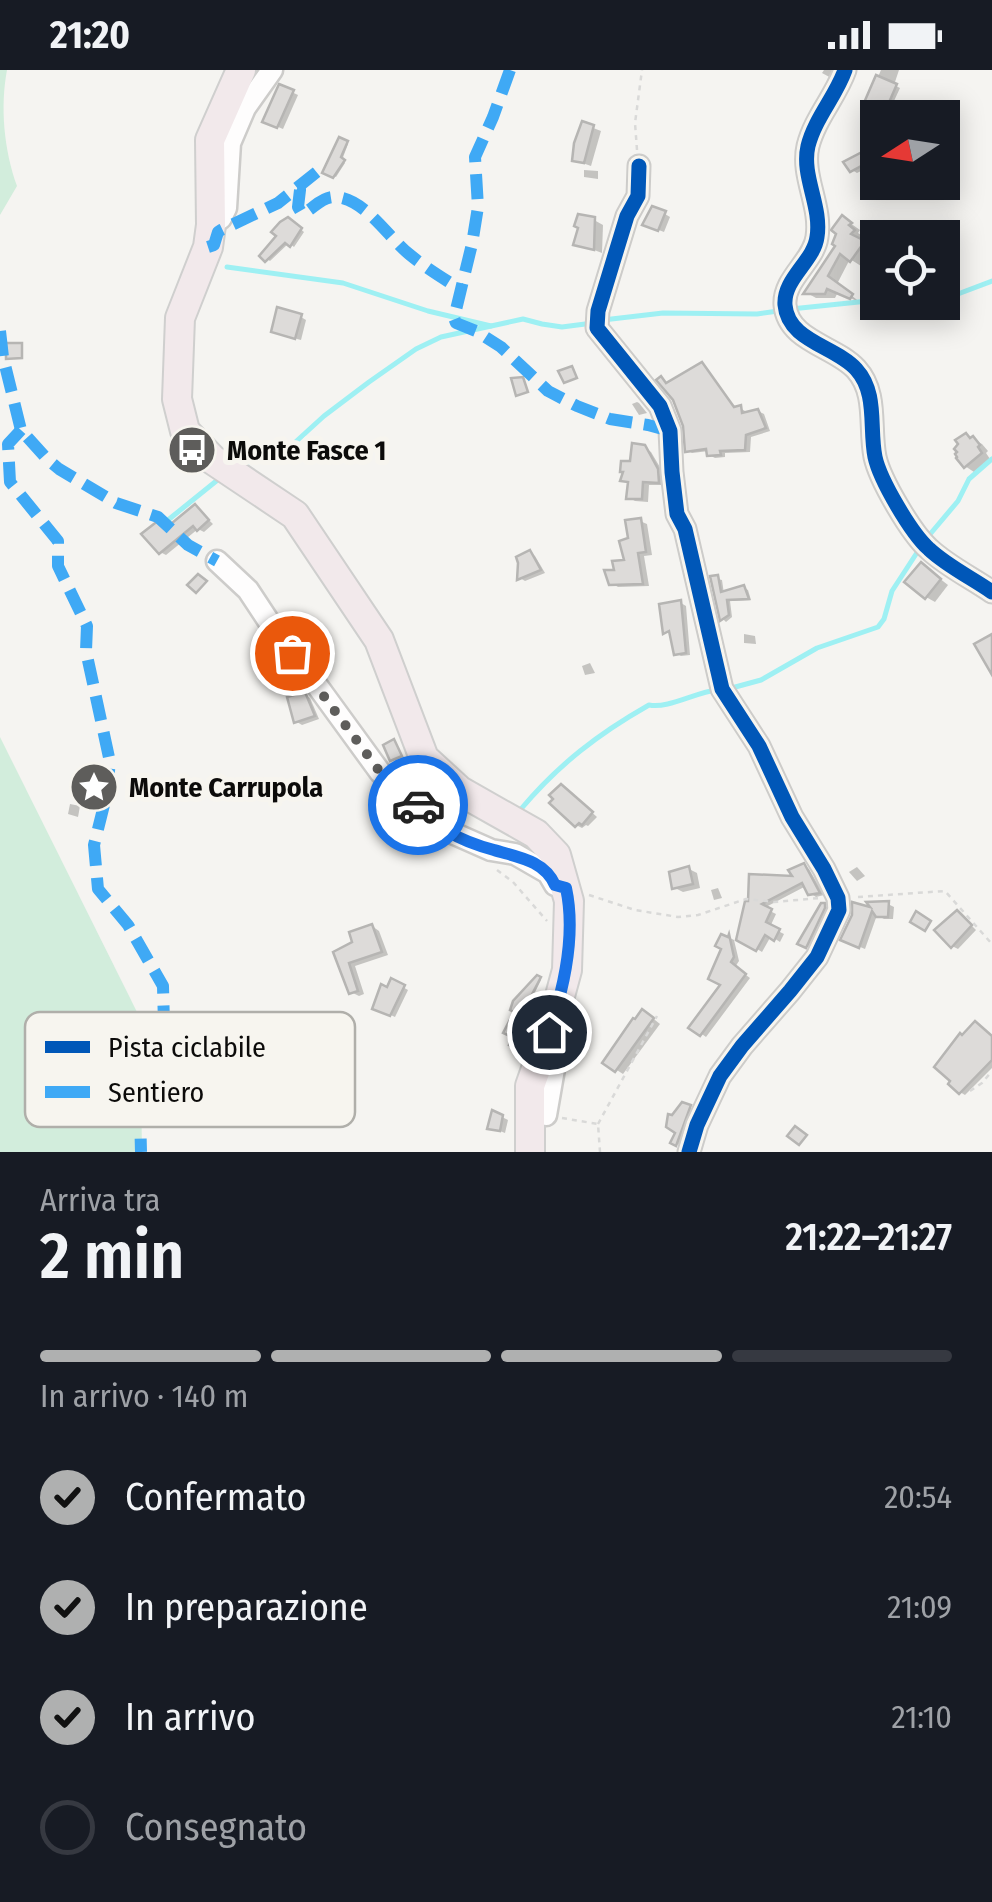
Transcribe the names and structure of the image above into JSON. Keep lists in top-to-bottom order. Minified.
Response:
{"places":{"bus stop":["Monte Fasce 1"],"place":["Monte Carrupola"]},"legend":["Pista ciclabile","Sentiero"],"north":"left","page":{"status":"21:20","heading":["2 min","Arriva tra","21:22–21:27"],"bar":"In arrivo · 140 m","list":[["Confermato","20:54"],["In preparazione","21:09"],["In arrivo","21:10"],"Consegnato"]}}
